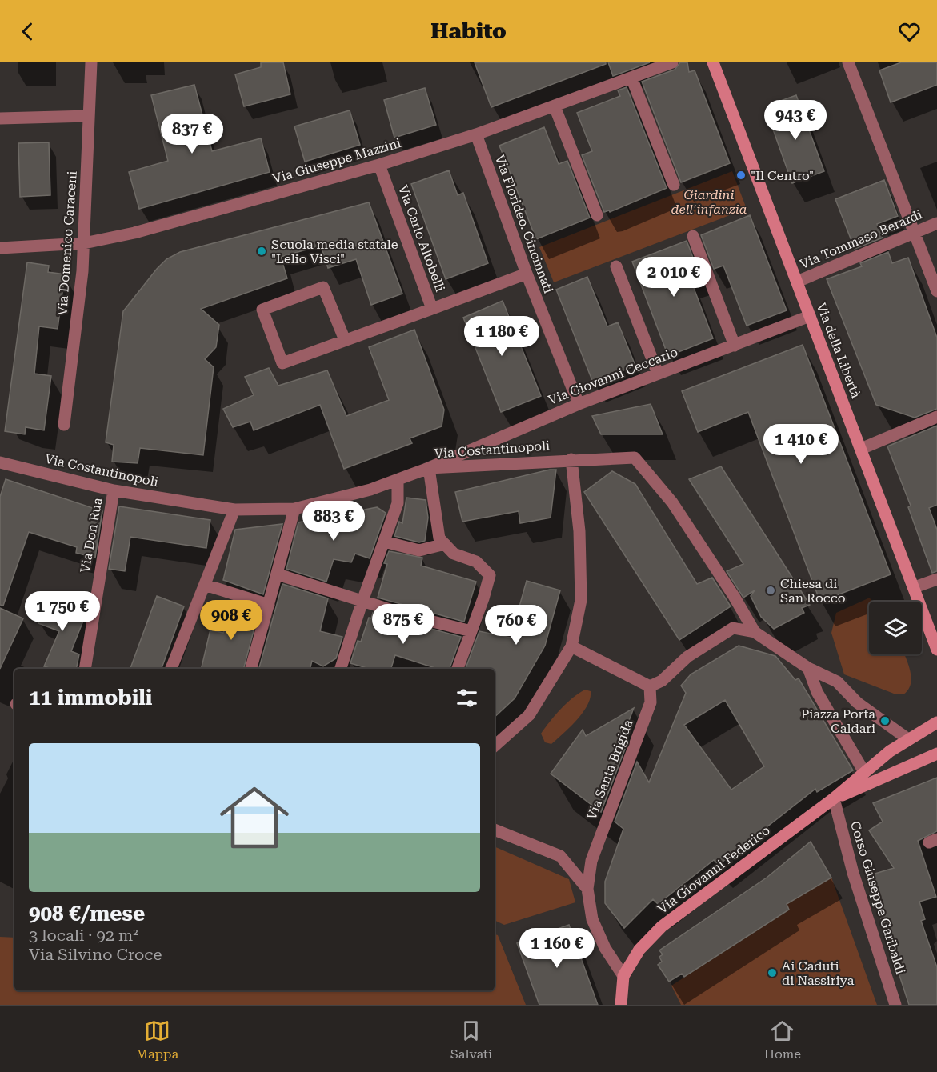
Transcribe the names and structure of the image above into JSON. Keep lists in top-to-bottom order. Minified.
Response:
{"streets":{"main road":["Via della Libertà","Via Giovanni Federico"],"street":["Via Giuseppe Mazzini","Via Florideo. Cincinnati","Via Carlo Altobelli","Via Tommaso Berardi","Via Domenico Caraceni","Via Giovanni Ceccario","Via Costantinopoli","Via Don Rua","Via Santa Brigida","Corso Giuseppe Garibaldi"]},"crossings":[["Via Giuseppe Mazzini","Via Florideo. Cincinnati"],["Via Giuseppe Mazzini","Via Carlo Altobelli"],["Via Giuseppe Mazzini","Via Domenico Caraceni"],["Via Florideo. Cincinnati","Via Carlo Altobelli"],["Via Florideo. Cincinnati","Via Giovanni Ceccario"],["Via Tommaso Berardi","Via della Libertà"],["Via della Libertà","Via Giovanni Ceccario"],["Via Giovanni Ceccario","Via Costantinopoli"],["Via Costantinopoli","Via Don Rua"],["Via Costantinopoli","Via Giovanni Federico"],["Via Santa Brigida","Via Giovanni Federico"],["Via Giovanni Federico","Corso Giuseppe Garibaldi"]],"parks":["Giardini dell'infanzia"],"places":["\"Il Centro\"","Scuola media statale \"Lelio Visci\"","Chiesa di San Rocco","Piazza Porta Caldari","Ai Caduti di Nassiriya"],"page":{"header":"Habito","price":["943 €","837 €","2 010 €","1 180 €","1 410 €","883 €","1 750 €","908 €","875 €","760 €","1 160 €"],"heading":"11 immobili","list":[{"name":"908 €/mese","note":"3 locali · 92 m² · Via Silvino Croce"}],"tabs":["Mappa","Salvati","Home"]}}
